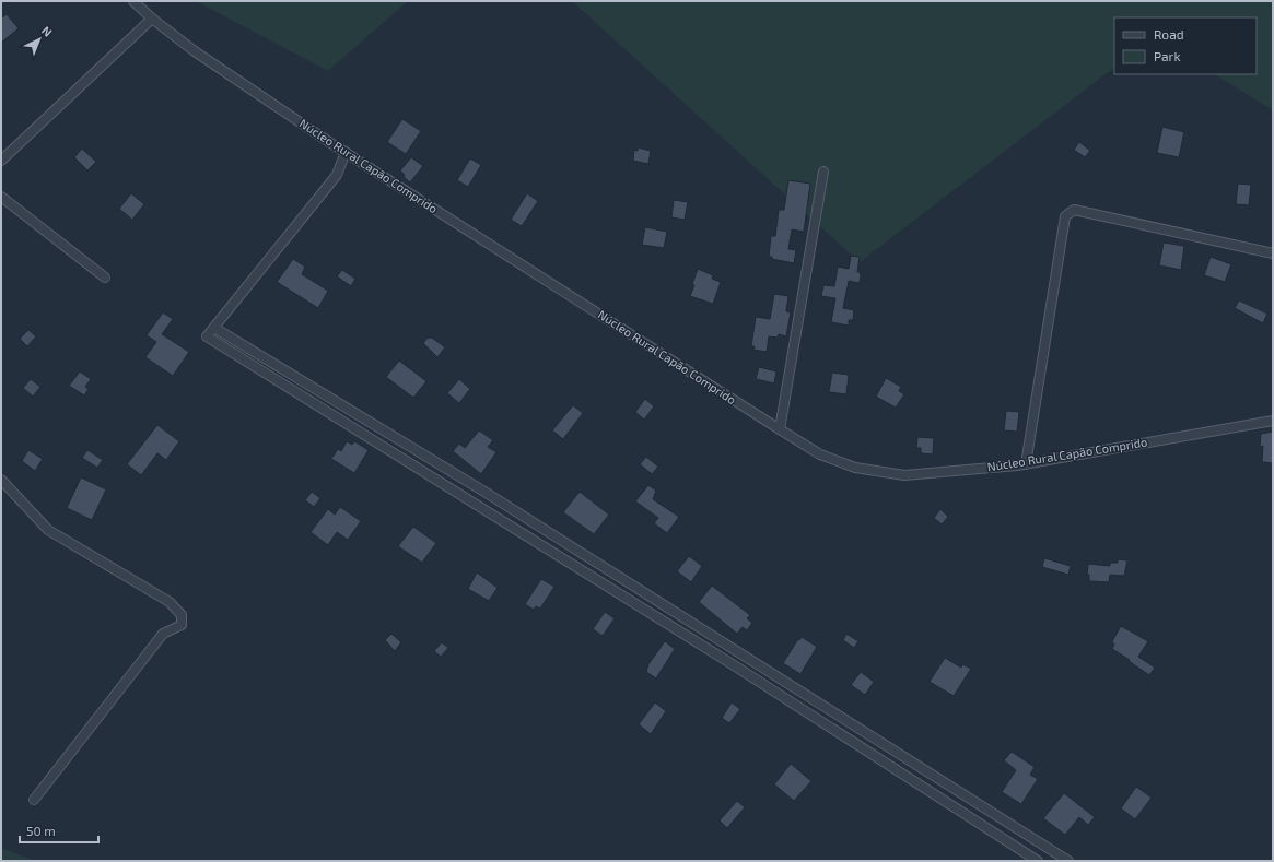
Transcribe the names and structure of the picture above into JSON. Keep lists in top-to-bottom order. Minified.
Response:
{"streets":{"street":["Núcleo Rural Capão Comprido"]},"legend":["Road","Park"],"scale_bar":"50 m","north":"top right"}
